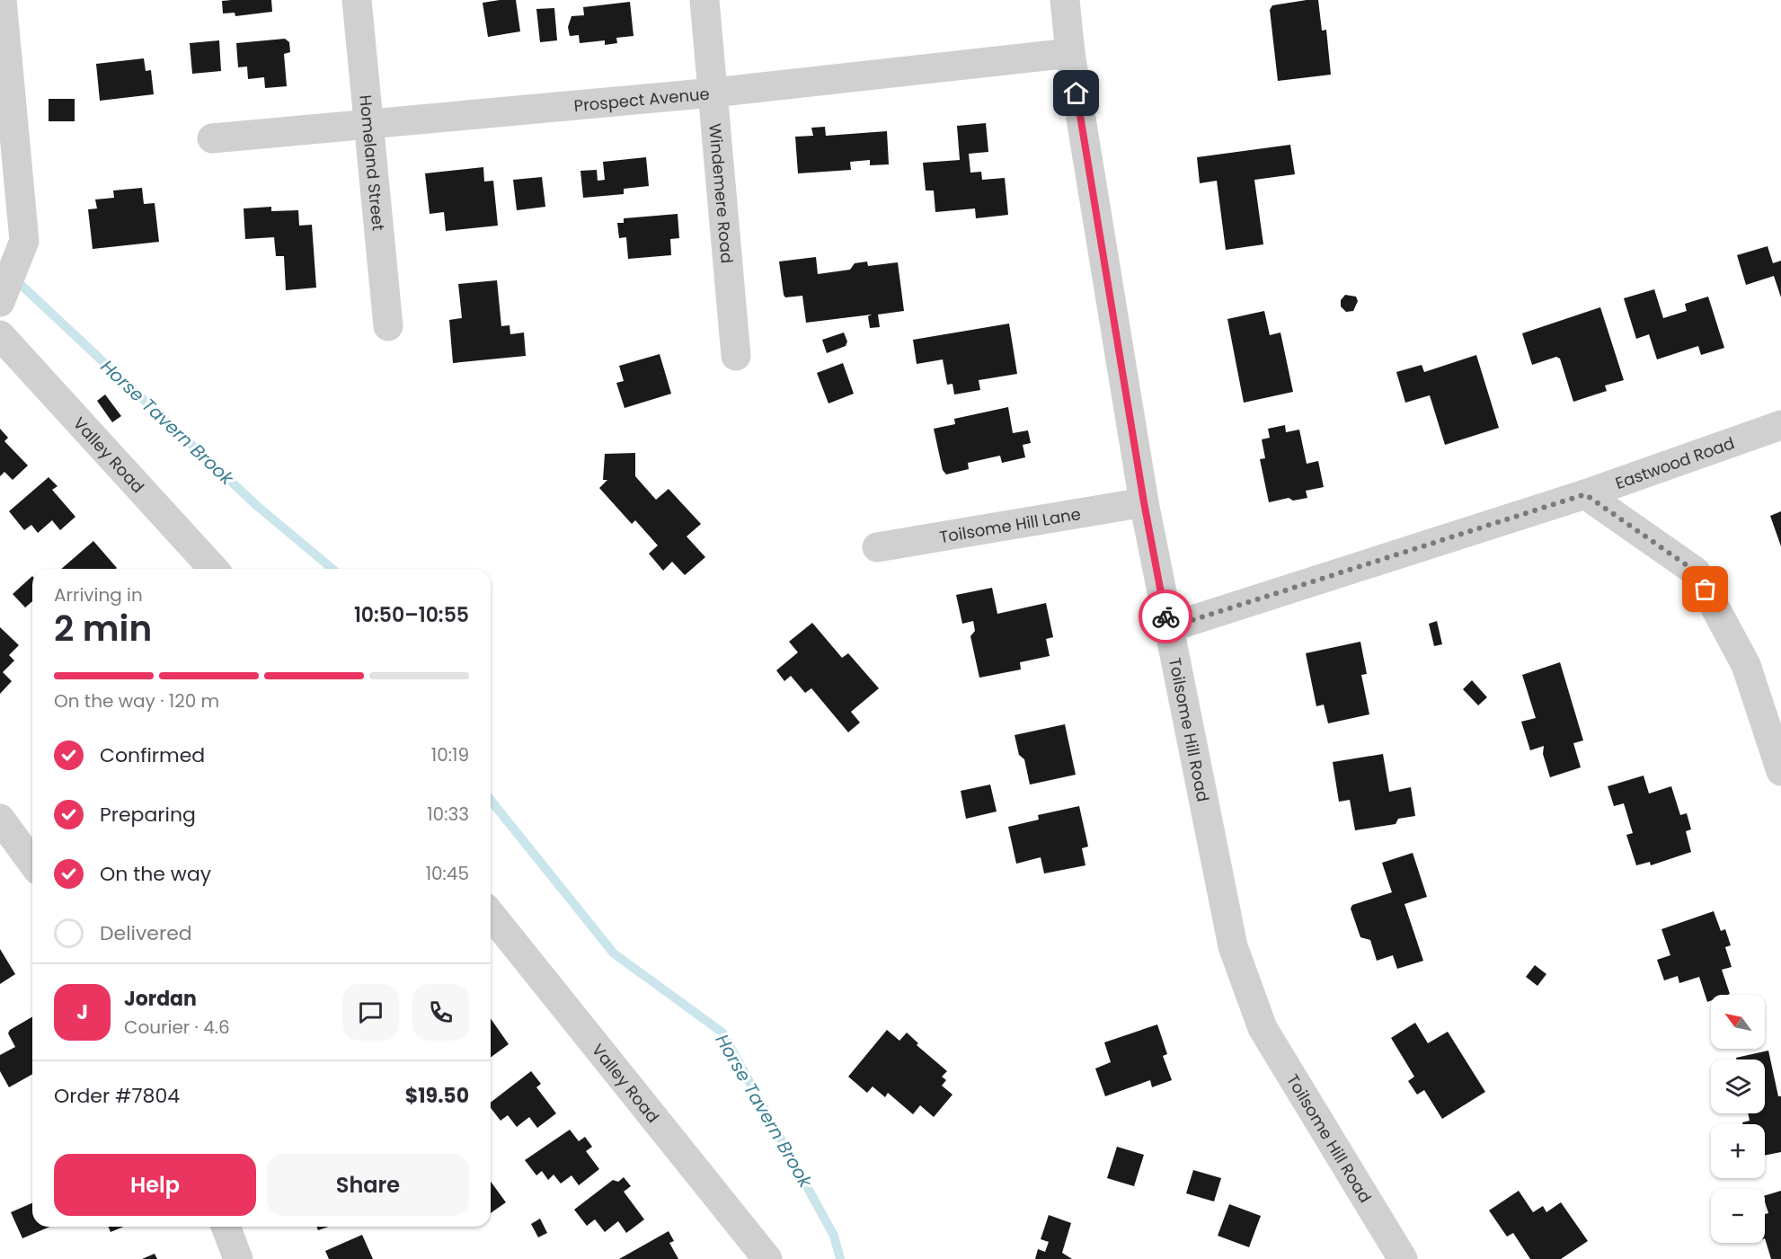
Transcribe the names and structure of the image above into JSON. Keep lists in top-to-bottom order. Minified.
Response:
{"streets":{"street":["Prospect Avenue","Homeland Street","Windemere Road","Valley Road","Eastwood Road","Toilsome Hill Lane","Toilsome Hill Road"]},"crossings":[["Prospect Avenue","Homeland Street"],["Prospect Avenue","Windemere Road"],["Prospect Avenue","Toilsome Hill Road"],["Eastwood Road","Toilsome Hill Road"],["Toilsome Hill Lane","Toilsome Hill Road"]],"water":["Horse Tavern Brook"],"north":"top left","page":{"heading":["2 min","Arriving in","10:50–10:55"],"panel":["Jordan","Courier · 4.6","Order #7804","$19.50"],"bar":"On the way · 120 m","list":[["Confirmed","10:19"],["Preparing","10:33"],["On the way","10:45"],"Delivered"],"round":"J","map_buttons":["+","−"],"buttons":["Help","Share"]}}
